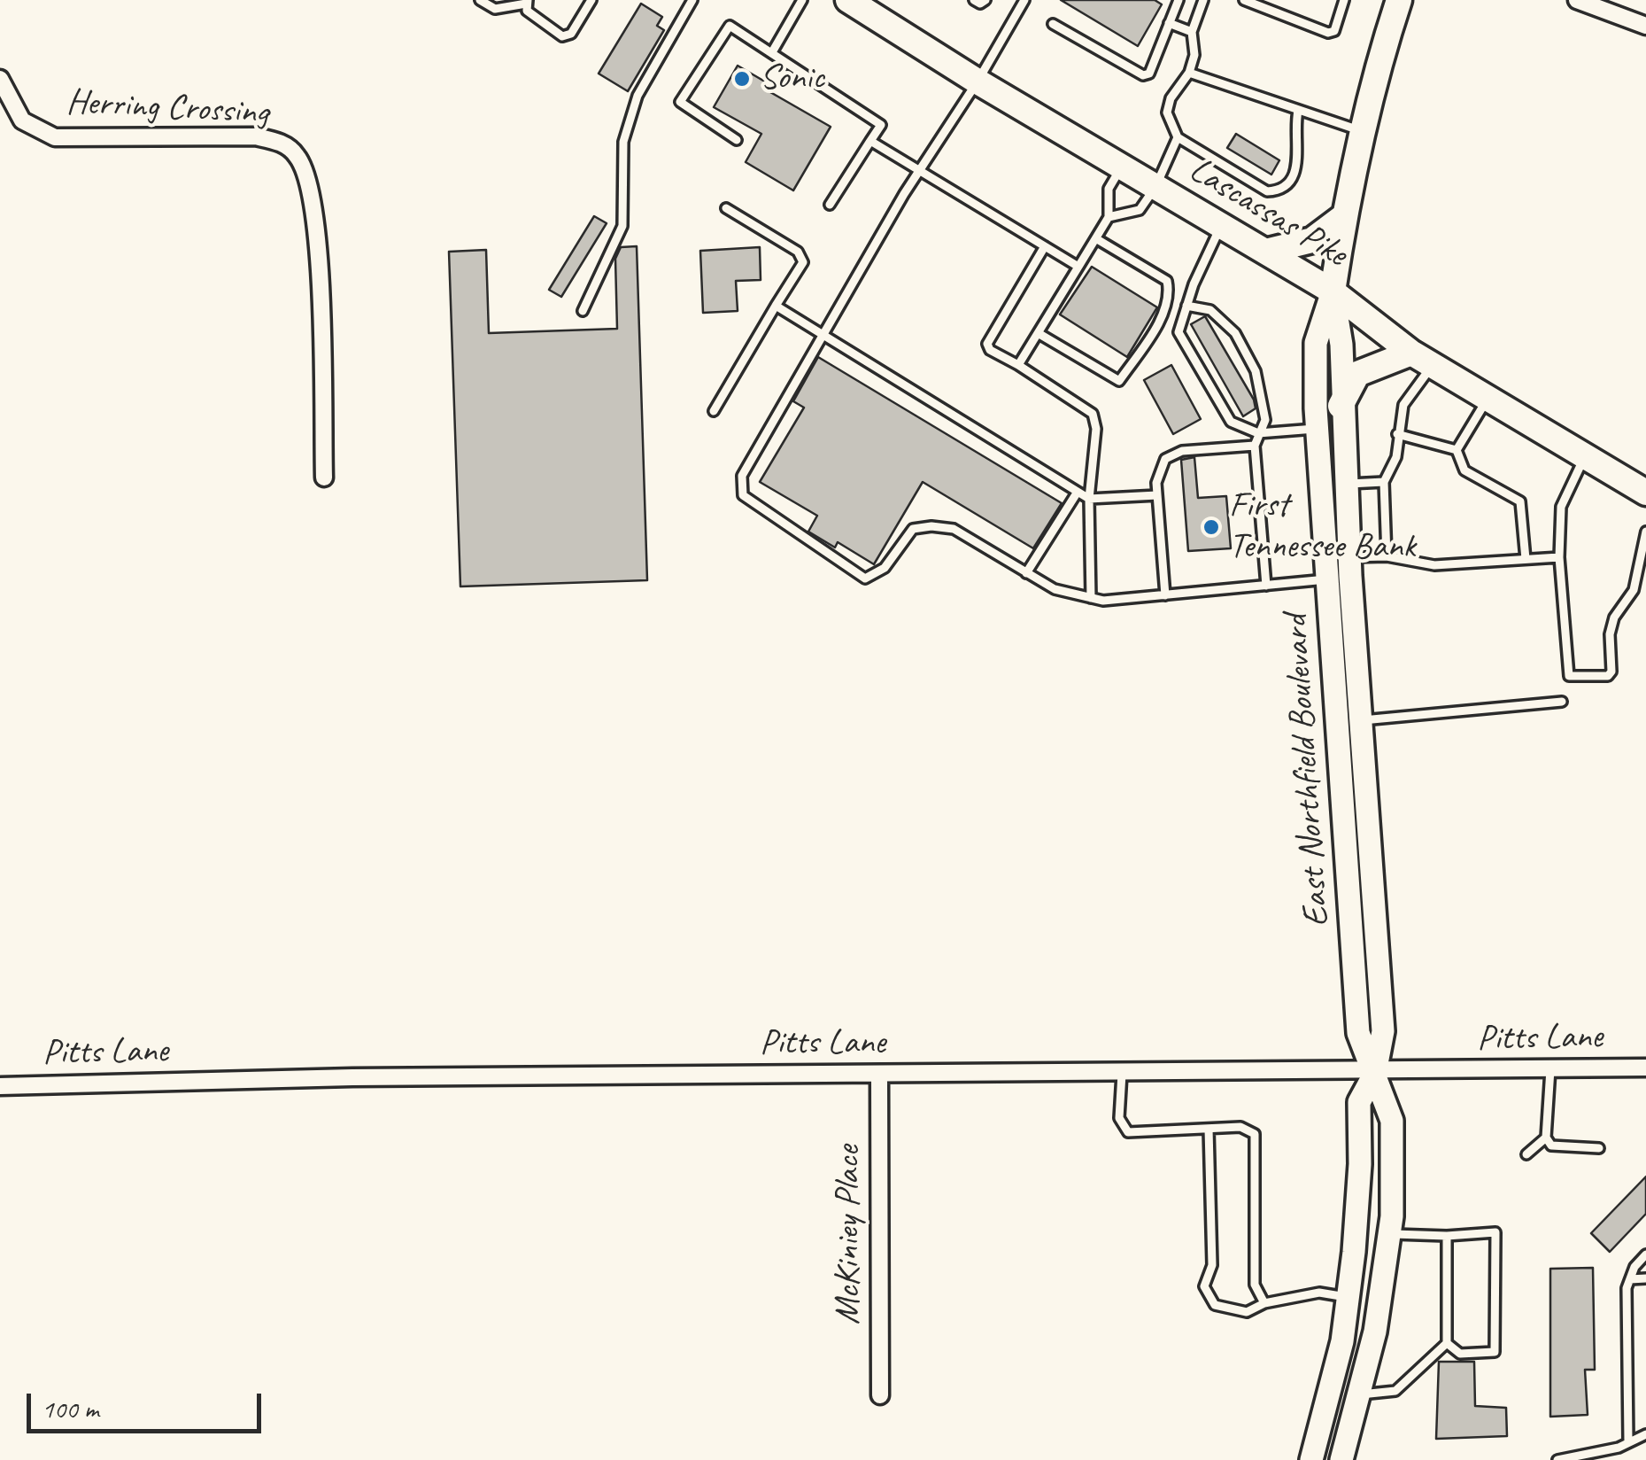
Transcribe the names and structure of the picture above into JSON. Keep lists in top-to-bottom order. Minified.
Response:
{"streets":{"main road":["Lascassas Pike","East Northfield Boulevard"],"street":["Herring Crossing","Pitts Lane","McKiniey Place"]},"crossings":[["Lascassas Pike","East Northfield Boulevard"],["East Northfield Boulevard","Pitts Lane"],["Pitts Lane","McKiniey Place"]],"places":["Sonic","First Tennessee Bank"],"scale_bar":"100 m"}
